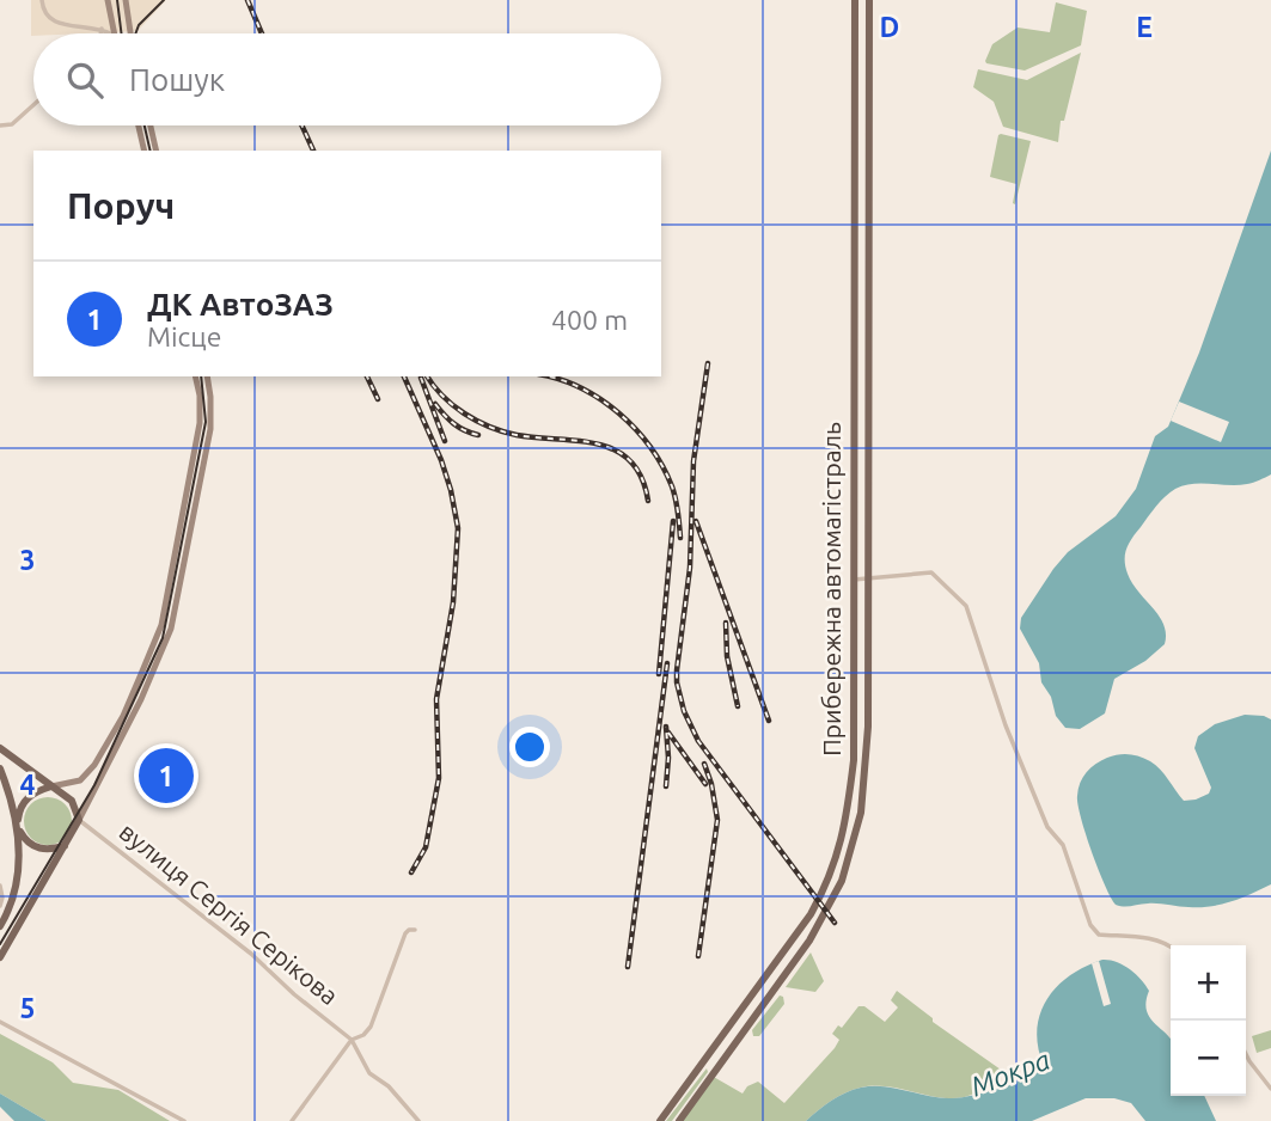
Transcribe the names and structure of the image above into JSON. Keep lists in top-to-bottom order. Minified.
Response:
{"streets":{"main road":["Прибережна автомагістраль"],"street":["вулиця Сергія Серікова"]},"water":["Мокра"],"page":{"search":"Пошук","heading":"Поруч","list":[{"mark":"1","name":"ДК АвтоЗАЗ","note":"Місце","value":"400 m"}],"pins":"1","map_buttons":["+","−"]},"grid":{"columns":["D","E"],"rows":["3","4","5"]}}
